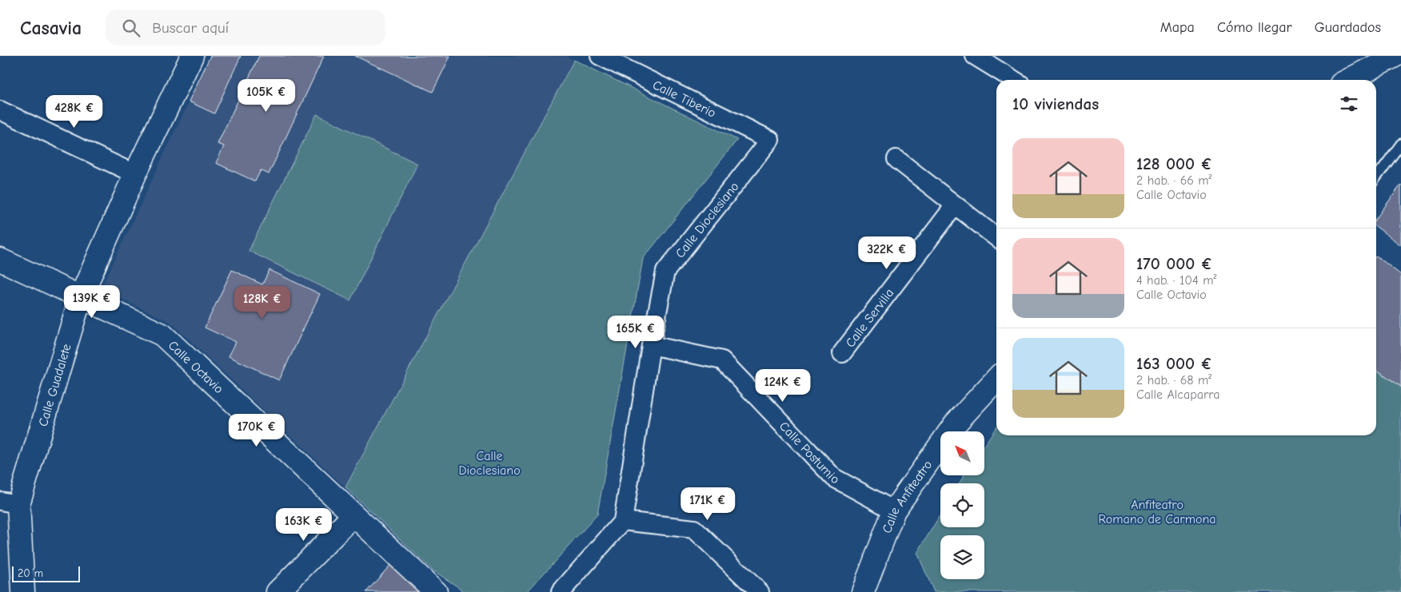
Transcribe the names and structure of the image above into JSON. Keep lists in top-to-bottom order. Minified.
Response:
{"streets":{"street":["Calle Tiberio","Calle Dioclesiano","Calle Servilia","Calle Octavio","Calle Guadalete","Calle Postumio","Calle Anfiteatro"]},"crossings":[["Calle Tiberio","Calle Dioclesiano"],["Calle Dioclesiano","Calle Postumio"],["Calle Octavio","Calle Guadalete"],["Calle Postumio","Calle Anfiteatro"]],"parks":["Calle Dioclesiano","Anfiteatro Romano de Carmona"],"scale_bar":"20 m","north":"top left","page":{"header":"Casavia","search":"Buscar aquí","nav":["Mapa","Cómo llegar","Guardados"],"price":["105K €","428K €","322K €","139K €","128K €","165K €","124K €","170K €","171K €","163K €"],"heading":"10 viviendas","list":[{"name":"128 000 €","note":"2 hab. · 66 m² · Calle Octavio"},{"name":"170 000 €","note":"4 hab. · 104 m² · Calle Octavio"},{"name":"163 000 €","note":"2 hab. · 68 m² · Calle Alcaparra"}],"scale":"20 m"}}
